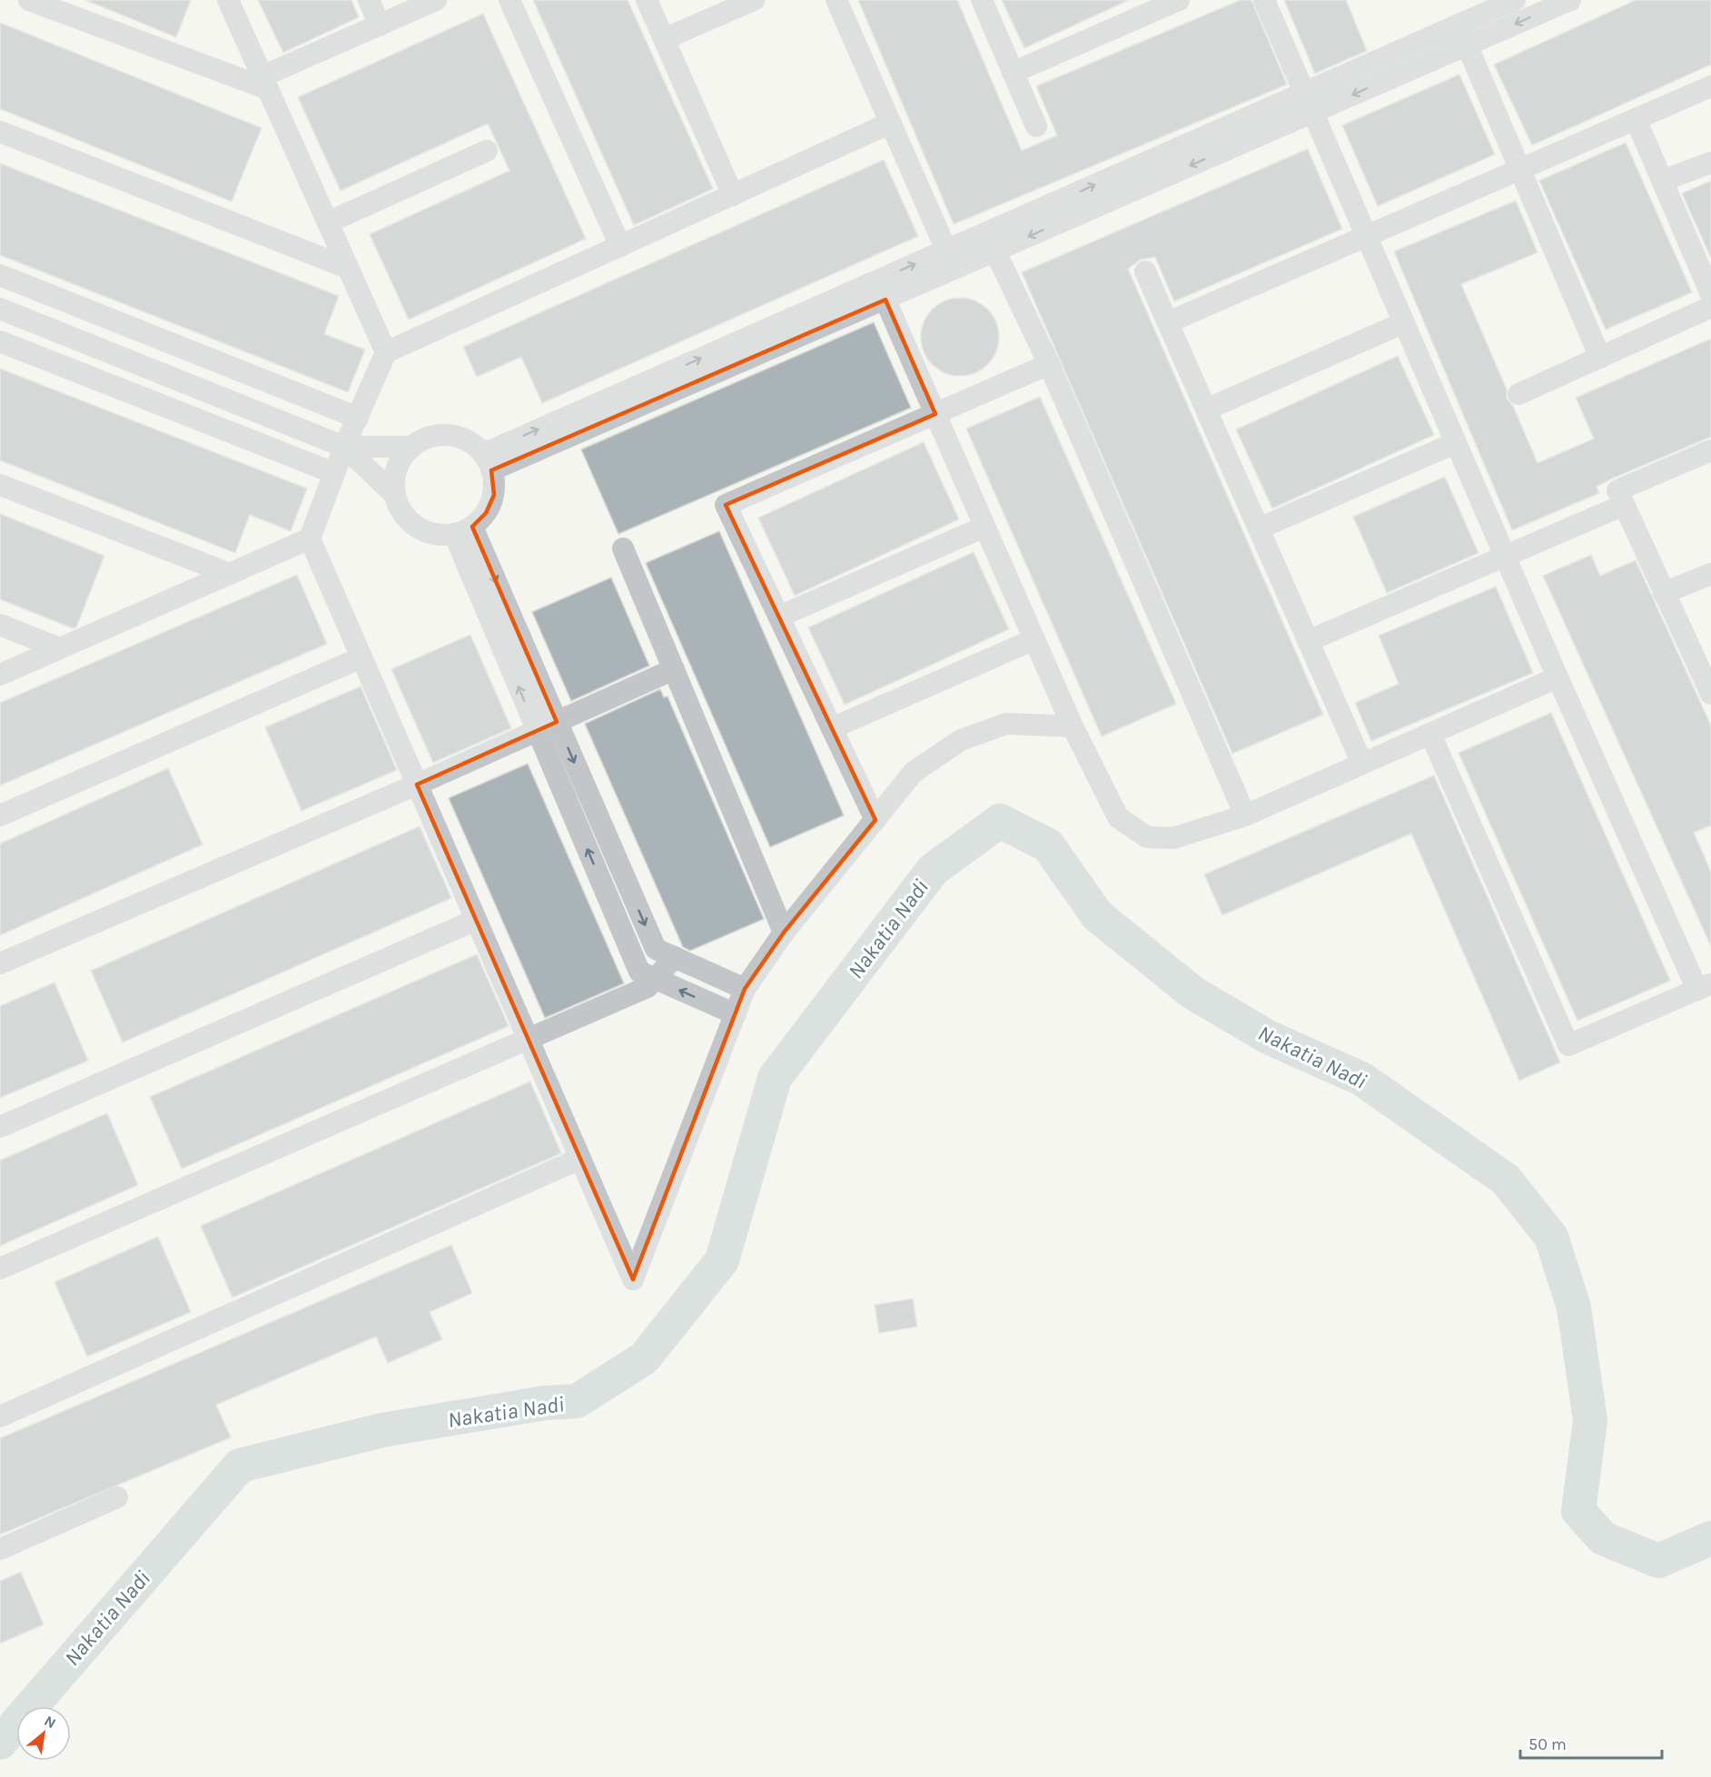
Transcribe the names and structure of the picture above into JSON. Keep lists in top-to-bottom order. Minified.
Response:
{"water":["Nakatia Nadi"],"scale_bar":"50 m","north":"top right"}
